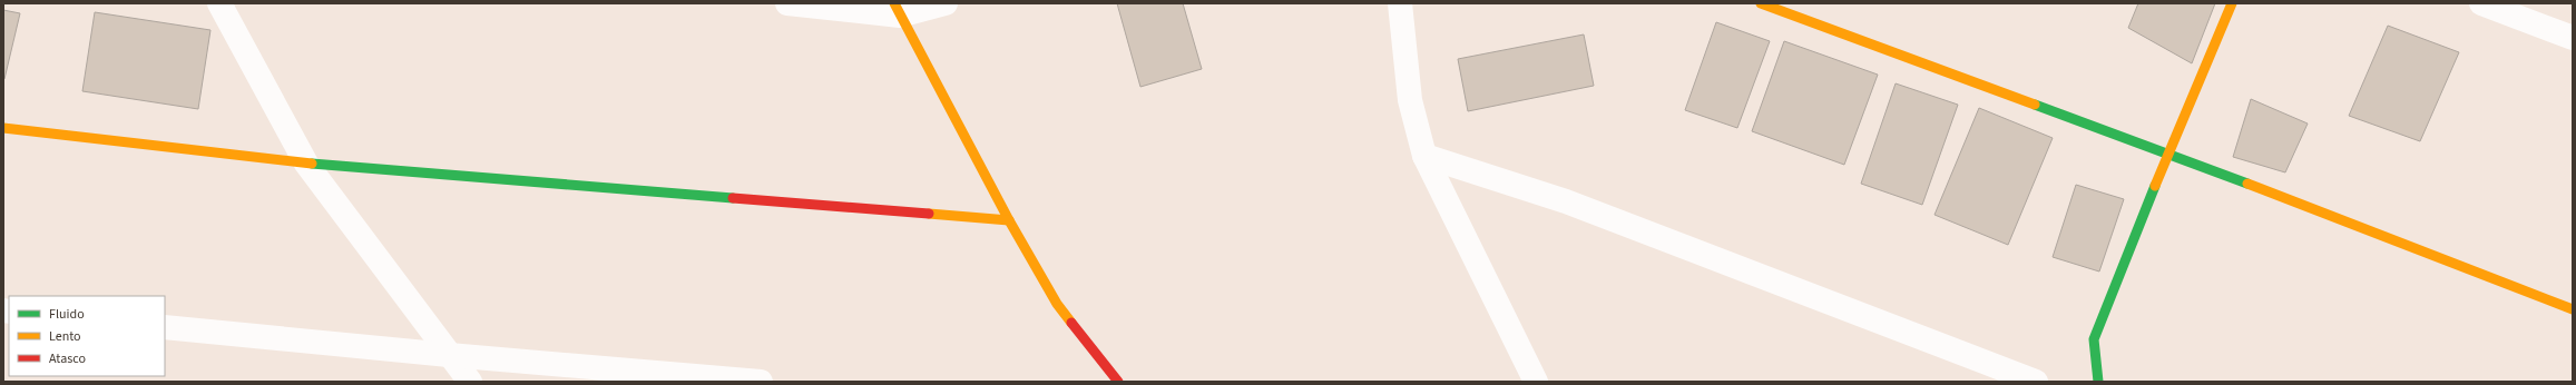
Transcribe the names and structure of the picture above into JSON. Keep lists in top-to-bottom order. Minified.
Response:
{"legend":["Fluido","Lento","Atasco"]}
